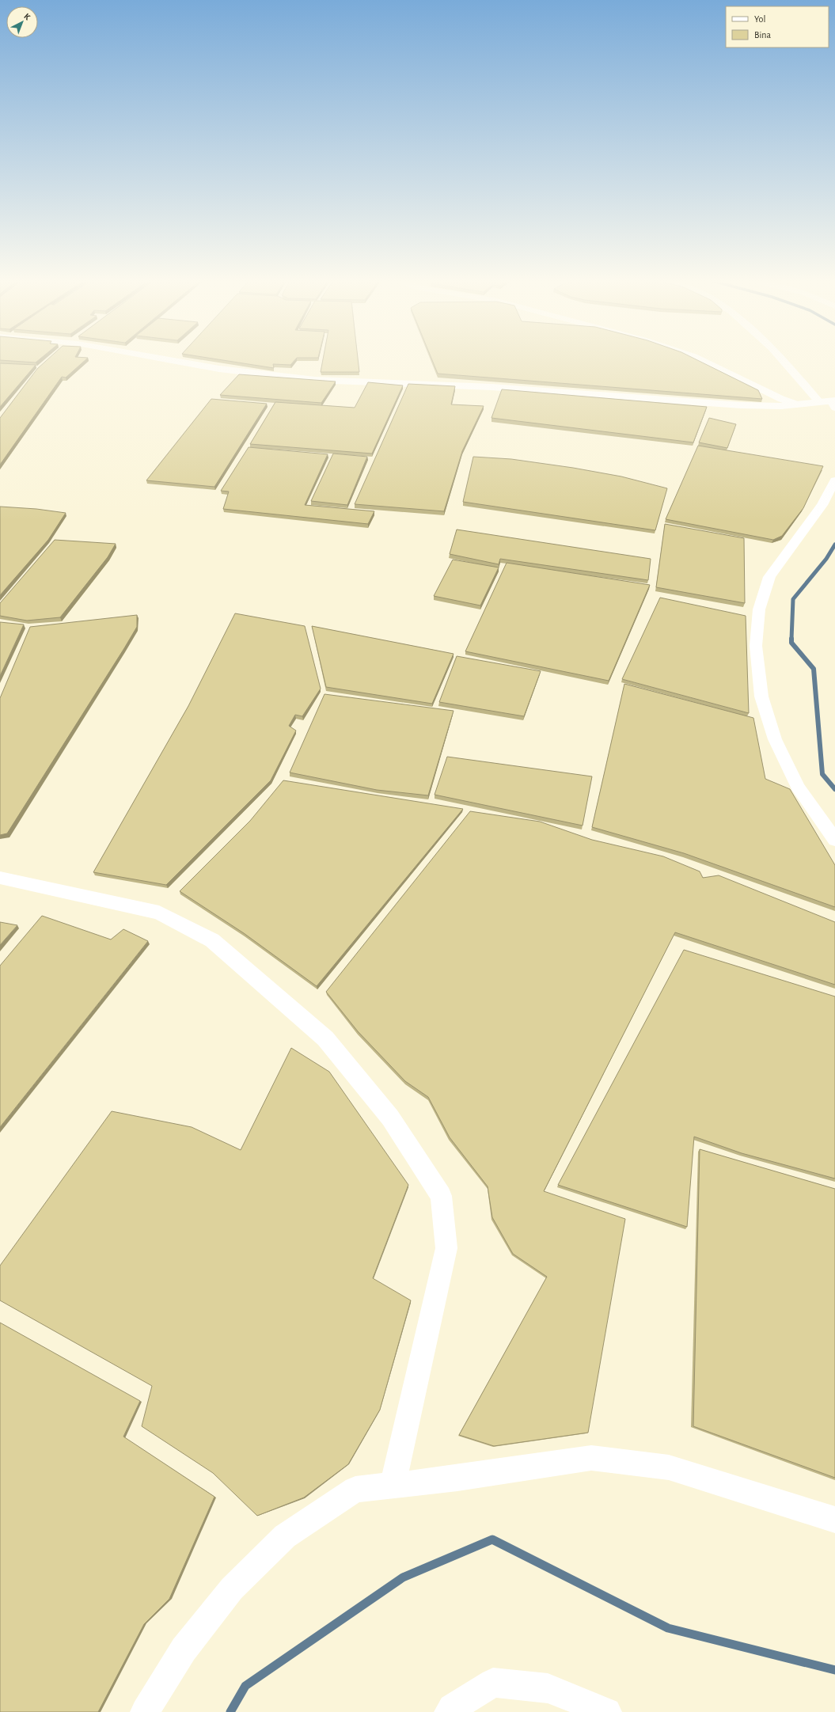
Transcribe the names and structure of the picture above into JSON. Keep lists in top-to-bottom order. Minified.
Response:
{"legend":["Yol","Bina"],"north":"top right"}
